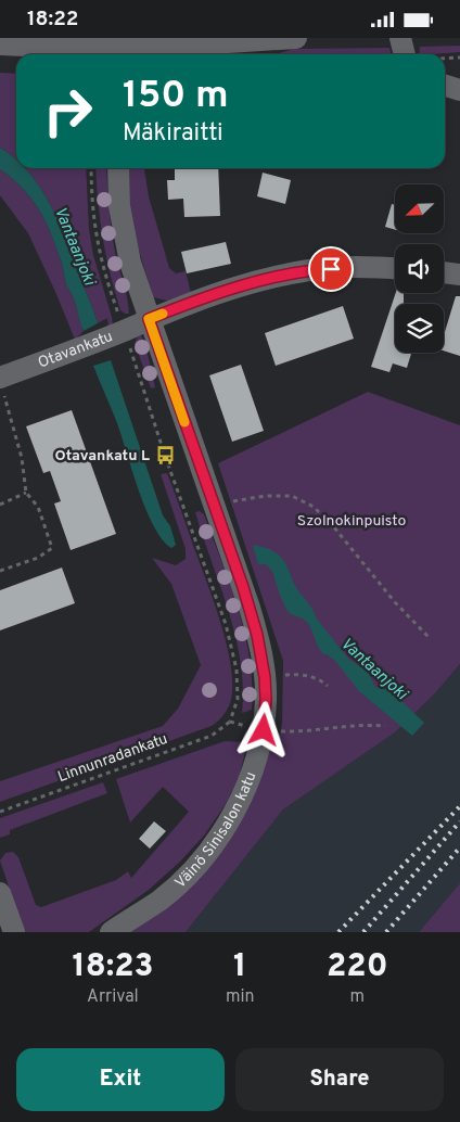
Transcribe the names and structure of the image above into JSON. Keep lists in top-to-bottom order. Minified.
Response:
{"streets":{"street":["Otavankatu","Väinö Sinisalon katu"],"path":["Linnunradankatu"]},"crossings":[["Otavankatu","Linnunradankatu"],["Otavankatu","Väinö Sinisalon katu"]],"water":["Vantaanjoki"],"parks":["Szolnokinpuisto"],"places":{"bus stop":["Otavankatu L"]},"north":"bottom left","page":{"status":"18:22","turn":["150 m","Mäkiraitti"],"eta":["18:23","Arrival","1","min","220","m"],"buttons":["Exit","Share"]}}
